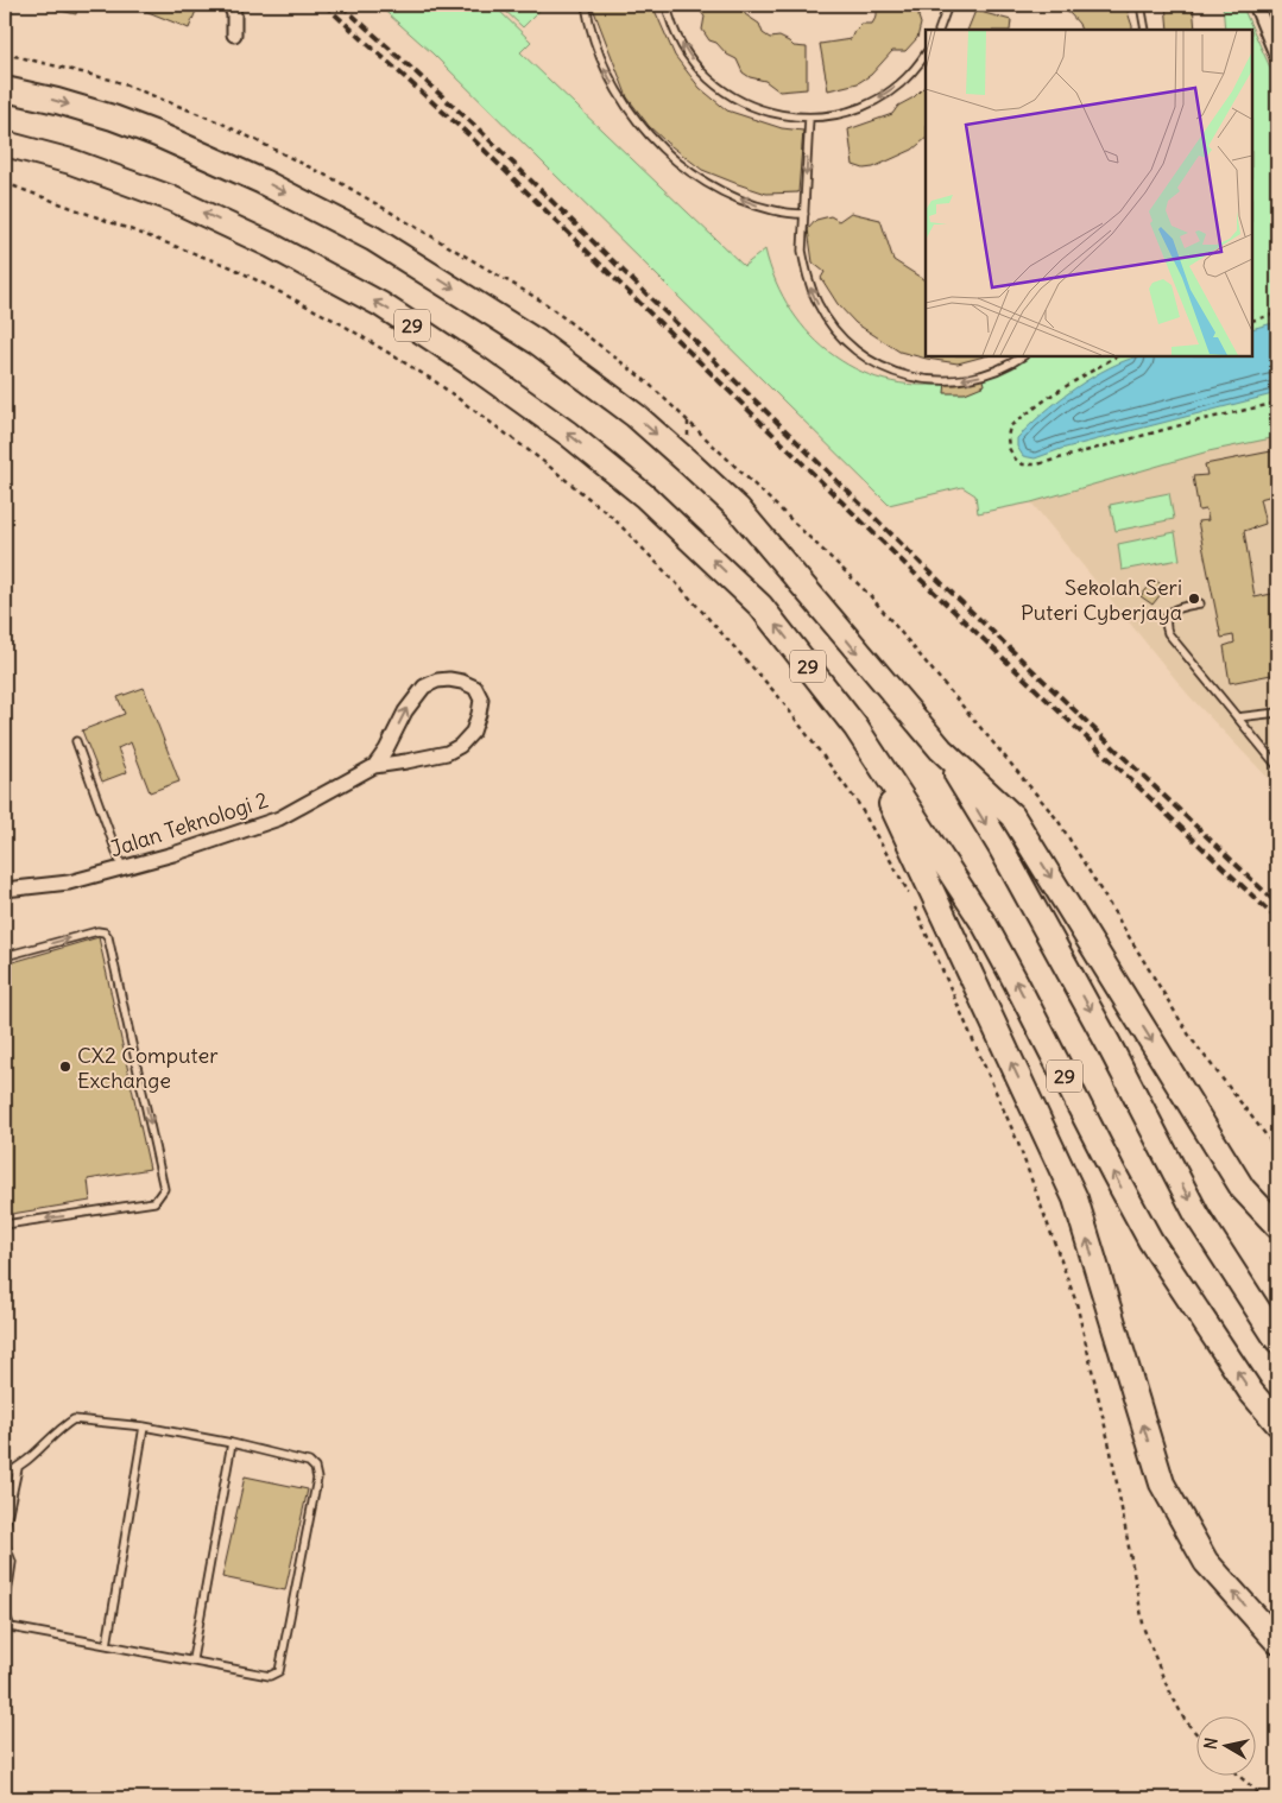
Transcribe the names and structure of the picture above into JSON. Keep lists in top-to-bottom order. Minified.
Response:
{"streets":{"highway":["29"],"street":["Jalan Teknologi 2"]},"places":["Sekolah Seri Puteri Cyberjaya","CX2 Computer Exchange"],"north":"left"}
